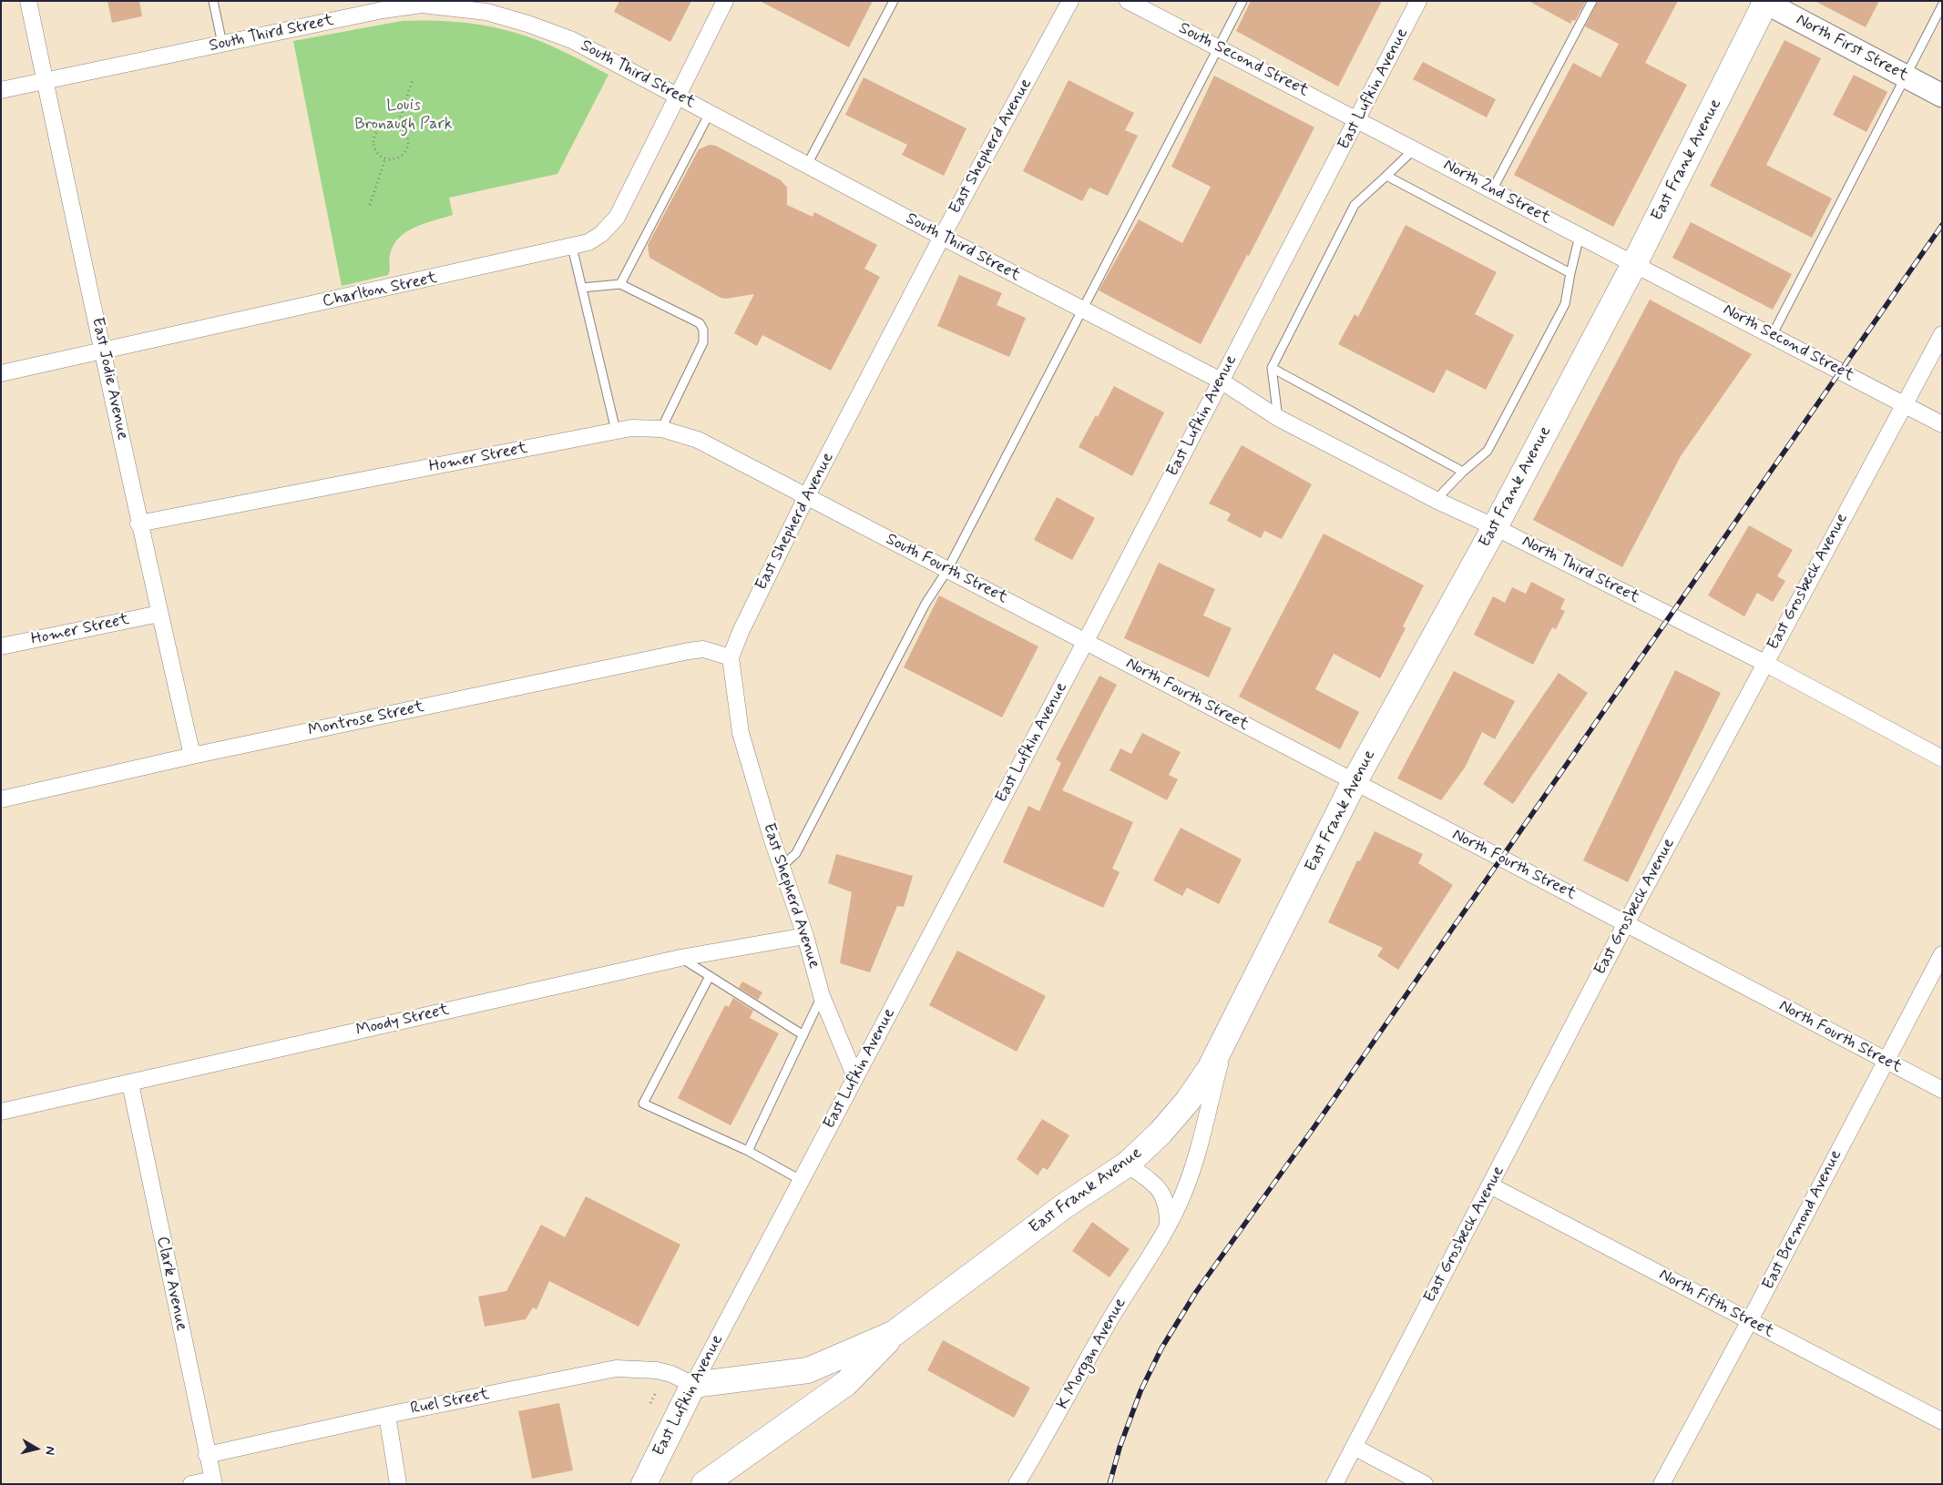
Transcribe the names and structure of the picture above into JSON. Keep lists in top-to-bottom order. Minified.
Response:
{"streets":{"main road":["North First Street","East Lufkin Avenue","East Frank Avenue"],"street":["South Third Street","South Second Street","East Shepherd Avenue","North 2nd Street","Charlton Street","North Second Street","East Jodie Avenue","Homer Street","South Fourth Street","North Third Street","East Grosbeck Avenue","North Fourth Street","Montrose Street","Moody Street","East Bremond Avenue","Clark Avenue","North Fifth Street","K Morgan Avenue","Ruel Street"]},"crossings":[["South Third Street","East Lufkin Avenue"],["South Third Street","East Shepherd Avenue"],["South Third Street","Charlton Street"],["South Third Street","East Jodie Avenue"],["South Third Street","North Third Street"],["North First Street","East Frank Avenue"],["South Second Street","East Lufkin Avenue"],["South Second Street","North 2nd Street"],["East Lufkin Avenue","East Shepherd Avenue"],["East Lufkin Avenue","East Frank Avenue"],["East Lufkin Avenue","North 2nd Street"],["East Lufkin Avenue","South Fourth Street"],["East Lufkin Avenue","North Third Street"],["East Lufkin Avenue","North Fourth Street"],["East Lufkin Avenue","Ruel Street"],["East Shepherd Avenue","Homer Street"],["East Shepherd Avenue","South Fourth Street"],["East Shepherd Avenue","Montrose Street"],["East Shepherd Avenue","Moody Street"],["East Frank Avenue","North 2nd Street"],["East Frank Avenue","North Second Street"],["East Frank Avenue","North Third Street"],["East Frank Avenue","North Fourth Street"],["East Frank Avenue","K Morgan Avenue"],["East Frank Avenue","Ruel Street"],["North 2nd Street","North Second Street"],["Charlton Street","East Jodie Avenue"],["North Second Street","East Grosbeck Avenue"],["East Jodie Avenue","Homer Street"],["East Jodie Avenue","Montrose Street"],["Homer Street","South Fourth Street"],["South Fourth Street","North Fourth Street"],["North Third Street","East Grosbeck Avenue"],["East Grosbeck Avenue","North Fourth Street"],["East Grosbeck Avenue","North Fifth Street"],["North Fourth Street","East Bremond Avenue"],["Moody Street","Clark Avenue"],["East Bremond Avenue","North Fifth Street"],["Clark Avenue","Ruel Street"]],"parks":["Louis Bronaugh Park"],"north":"right"}
